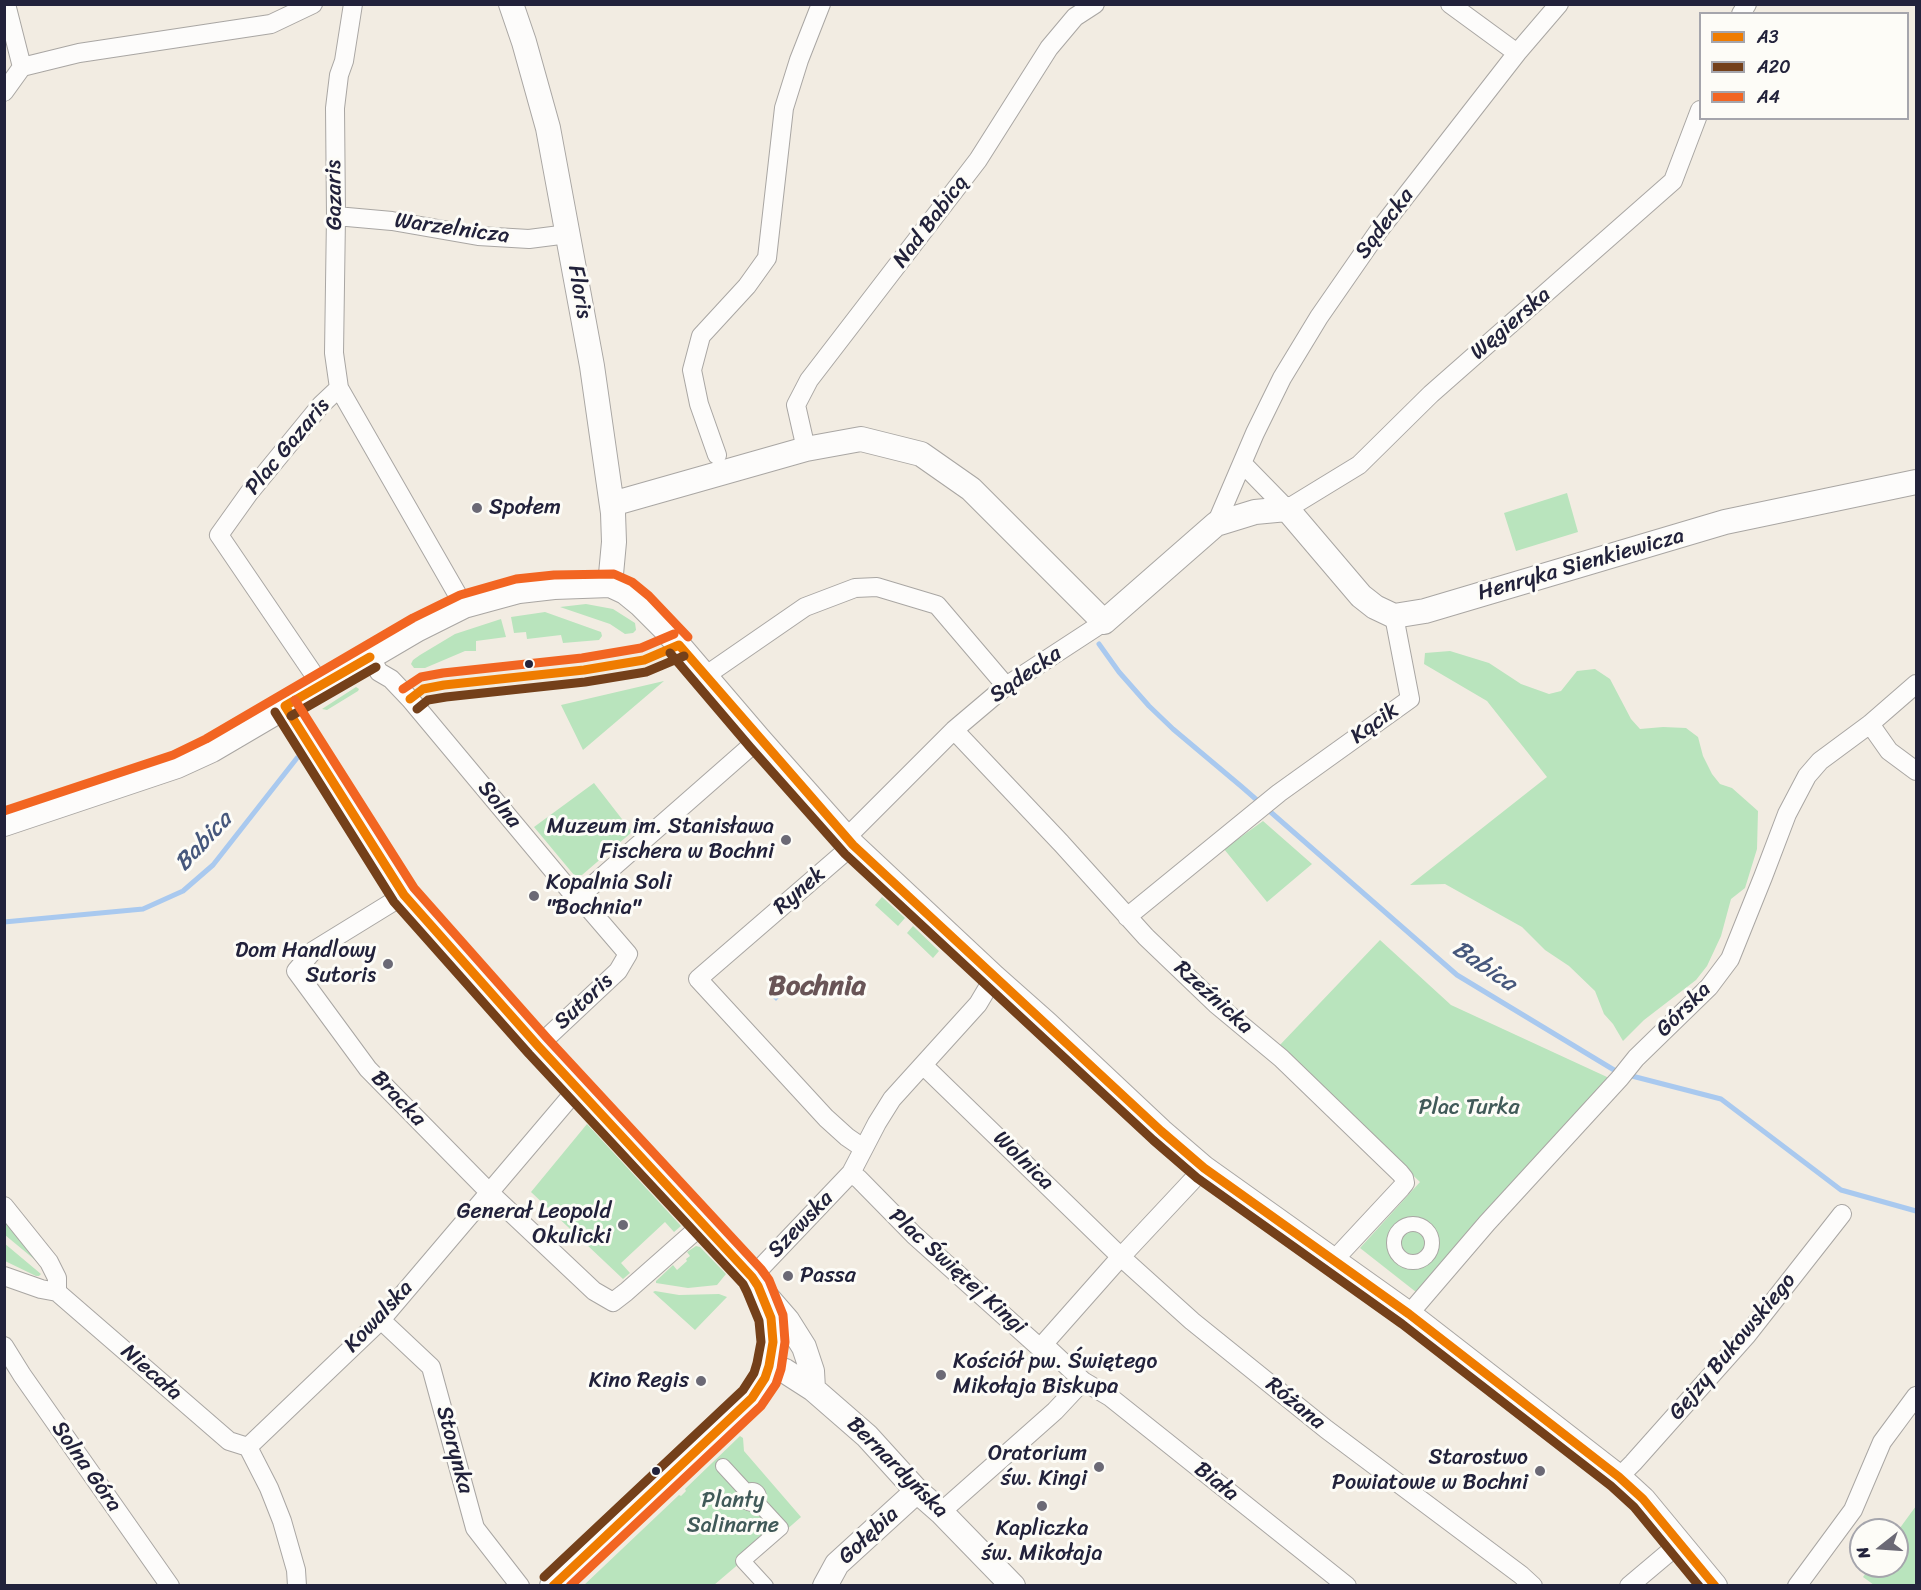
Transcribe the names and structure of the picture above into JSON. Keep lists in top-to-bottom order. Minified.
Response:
{"streets":{"street":["Gazaris","Nad Babicą","Sądecka","Warzelnicza","Floris","Węgierska","Plac Gazaris","Henryka Sienkiewicza","Kącik","Solna","Rynek","Rzeźnicka","Sutoris","Górska","Bracka","Wolnica","Szewska","Plac Świętej Kingi","Kowalska","Gejzy Bukowskiego","Niecała","Różana","Storynka","Solna Góra","Bernardyńska","Biała","Gołębia"]},"crossings":[["Gazaris","Warzelnicza"],["Gazaris","Plac Gazaris"],["Sądecka","Węgierska"],["Sądecka","Rynek"],["Sądecka","Rzeźnicka"],["Warzelnicza","Floris"],["Henryka Sienkiewicza","Kącik"],["Kącik","Rzeźnicka"],["Solna","Sutoris"],["Bracka","Kowalska"],["Wolnica","Różana"],["Szewska","Plac Świętej Kingi"],["Plac Świętej Kingi","Biała"],["Kowalska","Niecała"],["Kowalska","Storynka"],["Bernardyńska","Gołębia"]],"districts":["Bochnia"],"water":["Babica"],"parks":["Plac Turka","Planty Salinarne"],"places":["Społem","Muzeum im. Stanisława Fischera w Bochni","Kopalnia Soli \"Bochnia\"","Dom Handlowy Sutoris","Generał Leopold Okulicki","Passa","Kościół pw. Świętego Mikołaja Biskupa","Kino Regis","Oratorium św. Kingi","Starostwo Powiatowe w Bochni","Kapliczka św. Mikołaja"],"lines":["transit line A4","transit line A3","transit line A20"],"legend":["A3","A20","A4"],"north":"left"}
